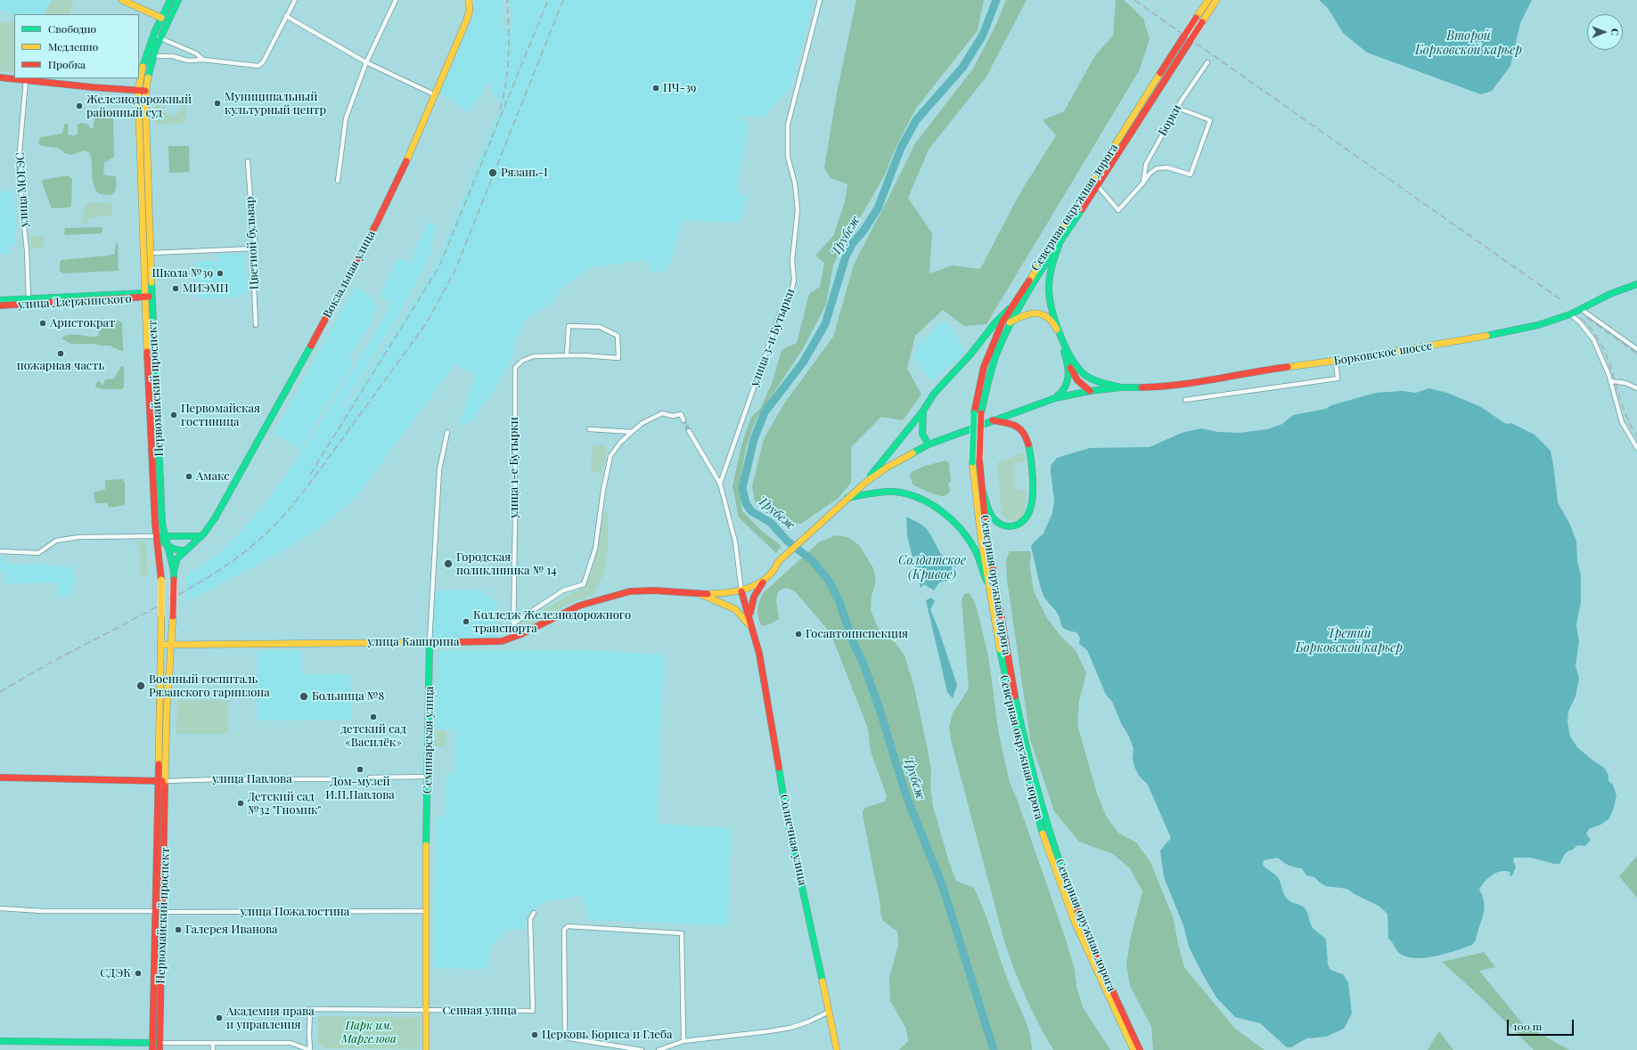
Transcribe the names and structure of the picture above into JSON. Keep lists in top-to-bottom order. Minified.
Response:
{"streets":{"main road":["Северная окружная дорога","Вокзальная улица","улица Дзержинского","Борковское шоссе","Первомайский проспект","Северная оружная дорога","улица Каширина","Семинарская улица","Солнечная улица"],"street":["Борки","улица МОГЭС","Цветной бульвар","улица 3-и Бутырки","улица 1-е Бутырки","улица Павлова","улица Пожалостина","Сенная улица"]},"crossings":[["улица МОГЭС","улица Дзержинского"],["Северная окружная дорога","Северная оружная дорога"],["Вокзальная улица","Первомайский проспект"],["улица Дзержинского","Первомайский проспект"],["Первомайский проспект","улица Каширина"],["Первомайский проспект","улица Павлова"],["Первомайский проспект","улица Пожалостина"],["улица 1-е Бутырки","улица Каширина"],["улица Каширина","Семинарская улица"],["улица Каширина","Солнечная улица"],["Семинарская улица","улица Пожалостина"],["Семинарская улица","Сенная улица"]],"water":["Второй Борковской карьер","Трубеж","Солдатское (Кривое)","Третий Борковской карьер"],"parks":["Парк им. Маргелова"],"places":["ПЧ-39","Муниципальный культурный центр","Железнодорожный районный суд","Рязань-I","Школа №39","МИЭМП","Аристократ","пожарная часть","Первомайская гостиница","Амакс","Городская поликлиника № 14","Колледж Железнодорожного транспорта","Госавтоинспекция","Военный госпиталь Рязанского гарнизона","Больница №8","детский сад «Василёк»","Дом-музей И.П.Павлова","Детский сад №32 \"Гномик\"","Галерея Иванова","СДЭК","Академия права и управления","Церковь Бориса и Глеба"],"legend":["Свободно","Медленно","Пробка"],"scale_bar":"100 m","north":"right"}
